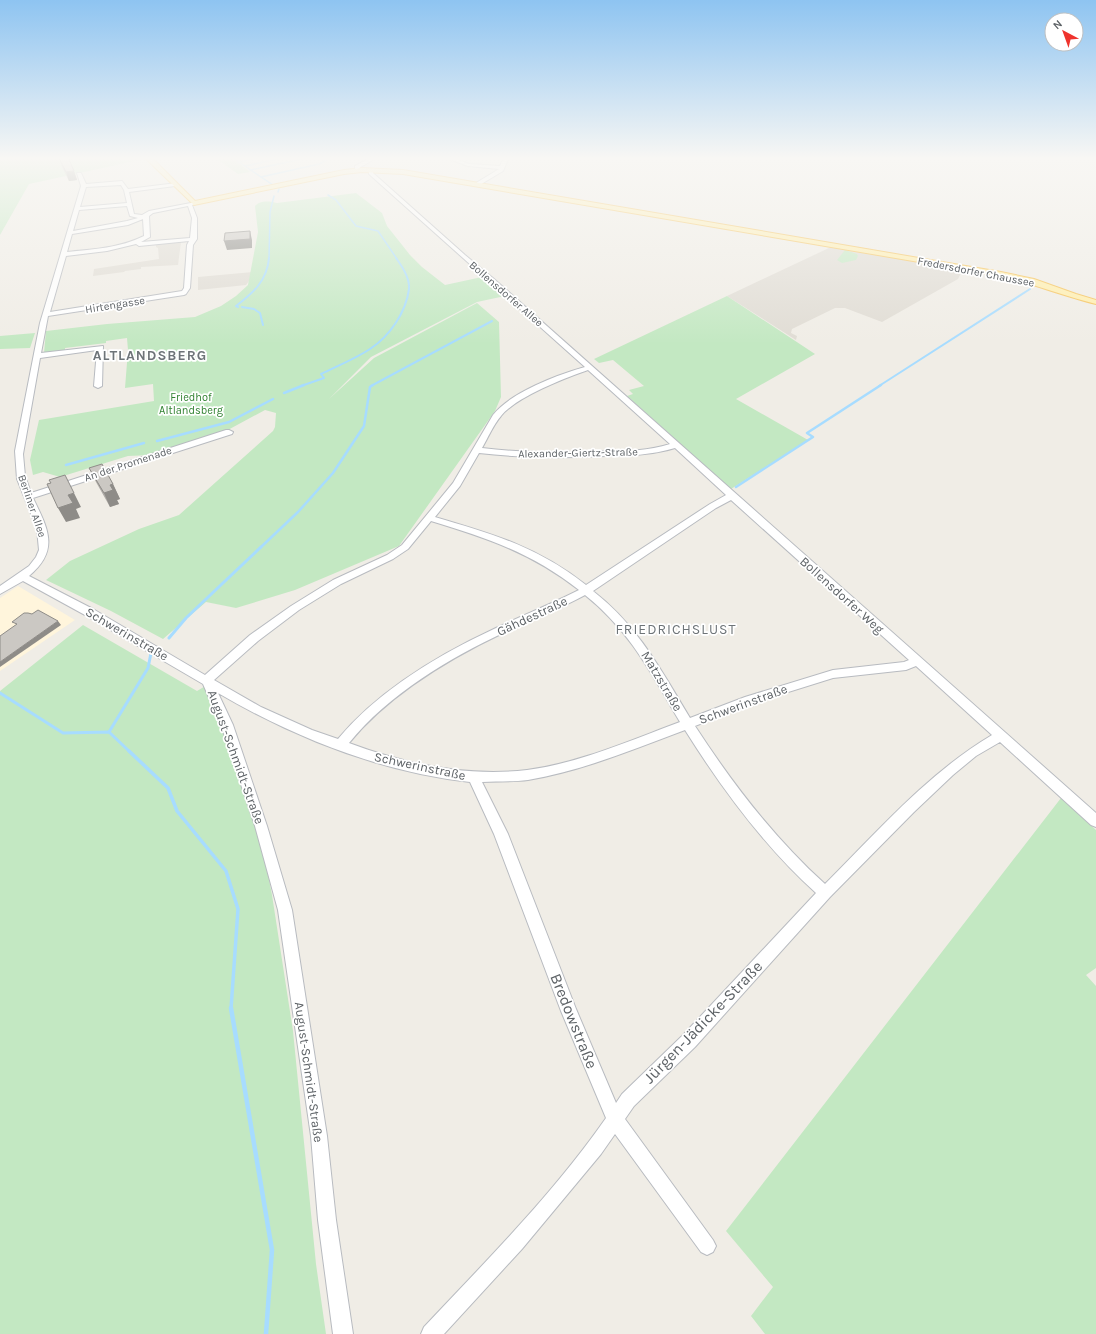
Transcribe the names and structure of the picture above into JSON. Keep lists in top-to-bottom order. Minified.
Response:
{"streets":{"main road":["Fredersdorfer Chaussee"],"street":["Bollensdorfer Allee","Hirtengasse","Alexander-Giertz-Straße","An der Promenade","Berliner Allee","Bollensdorfer Weg","Gähdestraße","Schwerinstraße","Matzstraße","August-Schmidt-Straße","Bredowstraße","Jürgen-Jädicke-Straße"]},"crossings":[["Bollensdorfer Allee","Bollensdorfer Weg"],["Bollensdorfer Allee","August-Schmidt-Straße"],["Hirtengasse","Berliner Allee"],["Alexander-Giertz-Straße","Bollensdorfer Weg"],["Alexander-Giertz-Straße","August-Schmidt-Straße"],["An der Promenade","Berliner Allee"],["Berliner Allee","Schwerinstraße"],["Bollensdorfer Weg","Gähdestraße"],["Bollensdorfer Weg","Schwerinstraße"],["Bollensdorfer Weg","August-Schmidt-Straße"],["Bollensdorfer Weg","Jürgen-Jädicke-Straße"],["Gähdestraße","Schwerinstraße"],["Gähdestraße","Matzstraße"],["Schwerinstraße","Matzstraße"],["Schwerinstraße","August-Schmidt-Straße"],["Schwerinstraße","Bredowstraße"],["Matzstraße","August-Schmidt-Straße"],["Matzstraße","Jürgen-Jädicke-Straße"],["Bredowstraße","Jürgen-Jädicke-Straße"]],"districts":["ALTLANDSBERG","FRIEDRICHSLUST"],"parks":["Friedhof Altlandsberg"],"north":"top left"}
